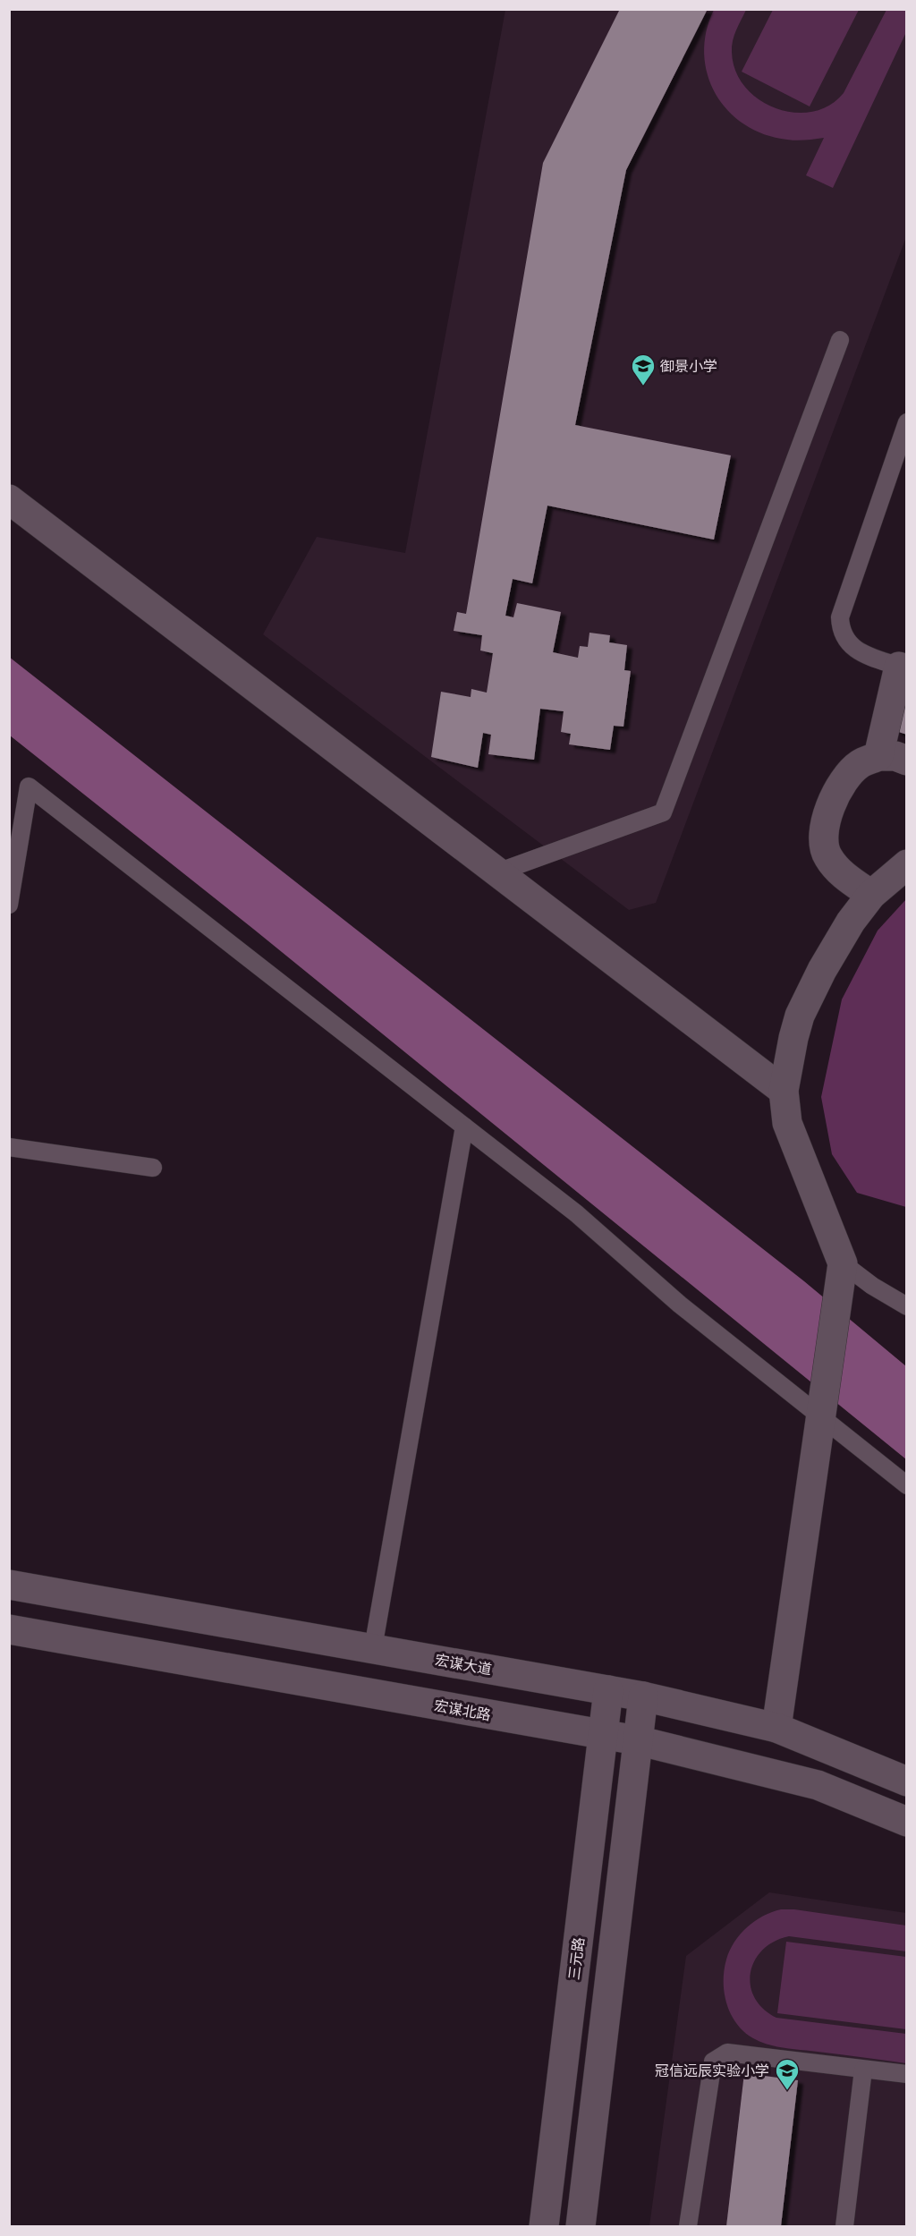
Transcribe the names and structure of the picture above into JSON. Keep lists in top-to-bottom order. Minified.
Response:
{"streets":{"main road":["宏谋大道","宏谋北路","三元路"]},"crossings":[["宏谋大道","三元路"],["宏谋北路","三元路"]],"places":{"school or university":["御景小学","冠信远辰实验小学"]}}
